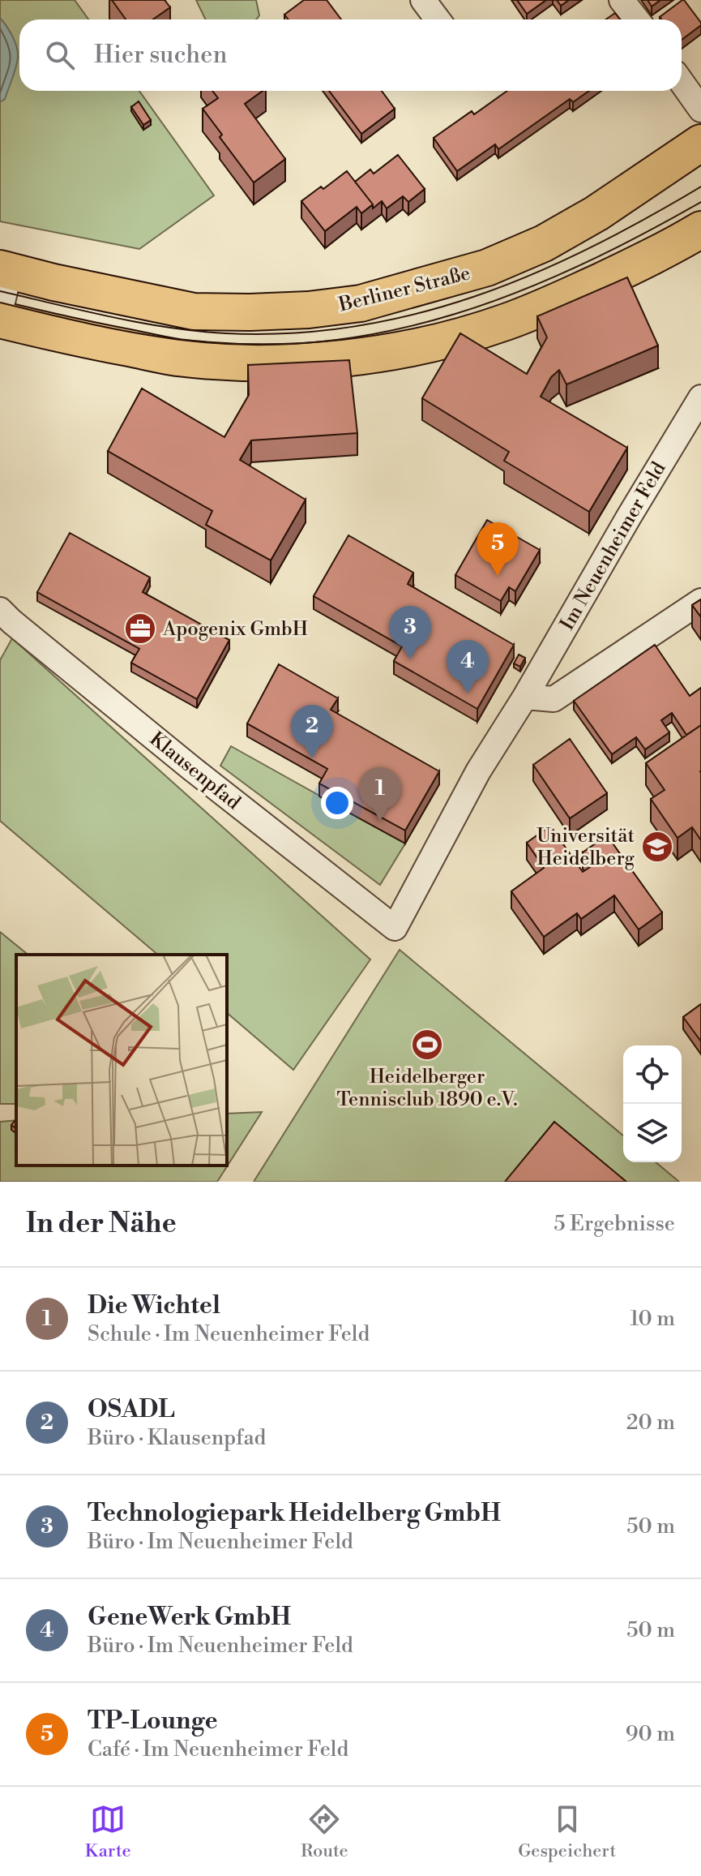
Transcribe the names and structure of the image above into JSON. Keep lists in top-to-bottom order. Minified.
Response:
{"streets":{"main road":["Berliner Straße"],"street":["Im Neuenheimer Feld","Klausenpfad"]},"crossings":[["Im Neuenheimer Feld","Klausenpfad"]],"places":{"office":["Apogenix GmbH"],"school or university":["Universität Heidelberg"],"sports":["Heidelberger Tennisclub 1890 e.V."]},"page":{"search":"Hier suchen","pins":["5","3","4","2","1"],"heading":["In der Nähe","5 Ergebnisse"],"list":[{"mark":"1","name":"Die Wichtel","note":"Schule · Im Neuenheimer Feld","value":"10 m"},{"mark":"2","name":"OSADL","note":"Büro · Klausenpfad","value":"20 m"},{"mark":"3","name":"Technologiepark Heidelberg GmbH","note":"Büro · Im Neuenheimer Feld","value":"50 m"},{"mark":"4","name":"GeneWerk GmbH","note":"Büro · Im Neuenheimer Feld","value":"50 m"},{"mark":"5","name":"TP-Lounge","note":"Café · Im Neuenheimer Feld","value":"90 m"}],"nav":["Karte","Route","Gespeichert"]}}
